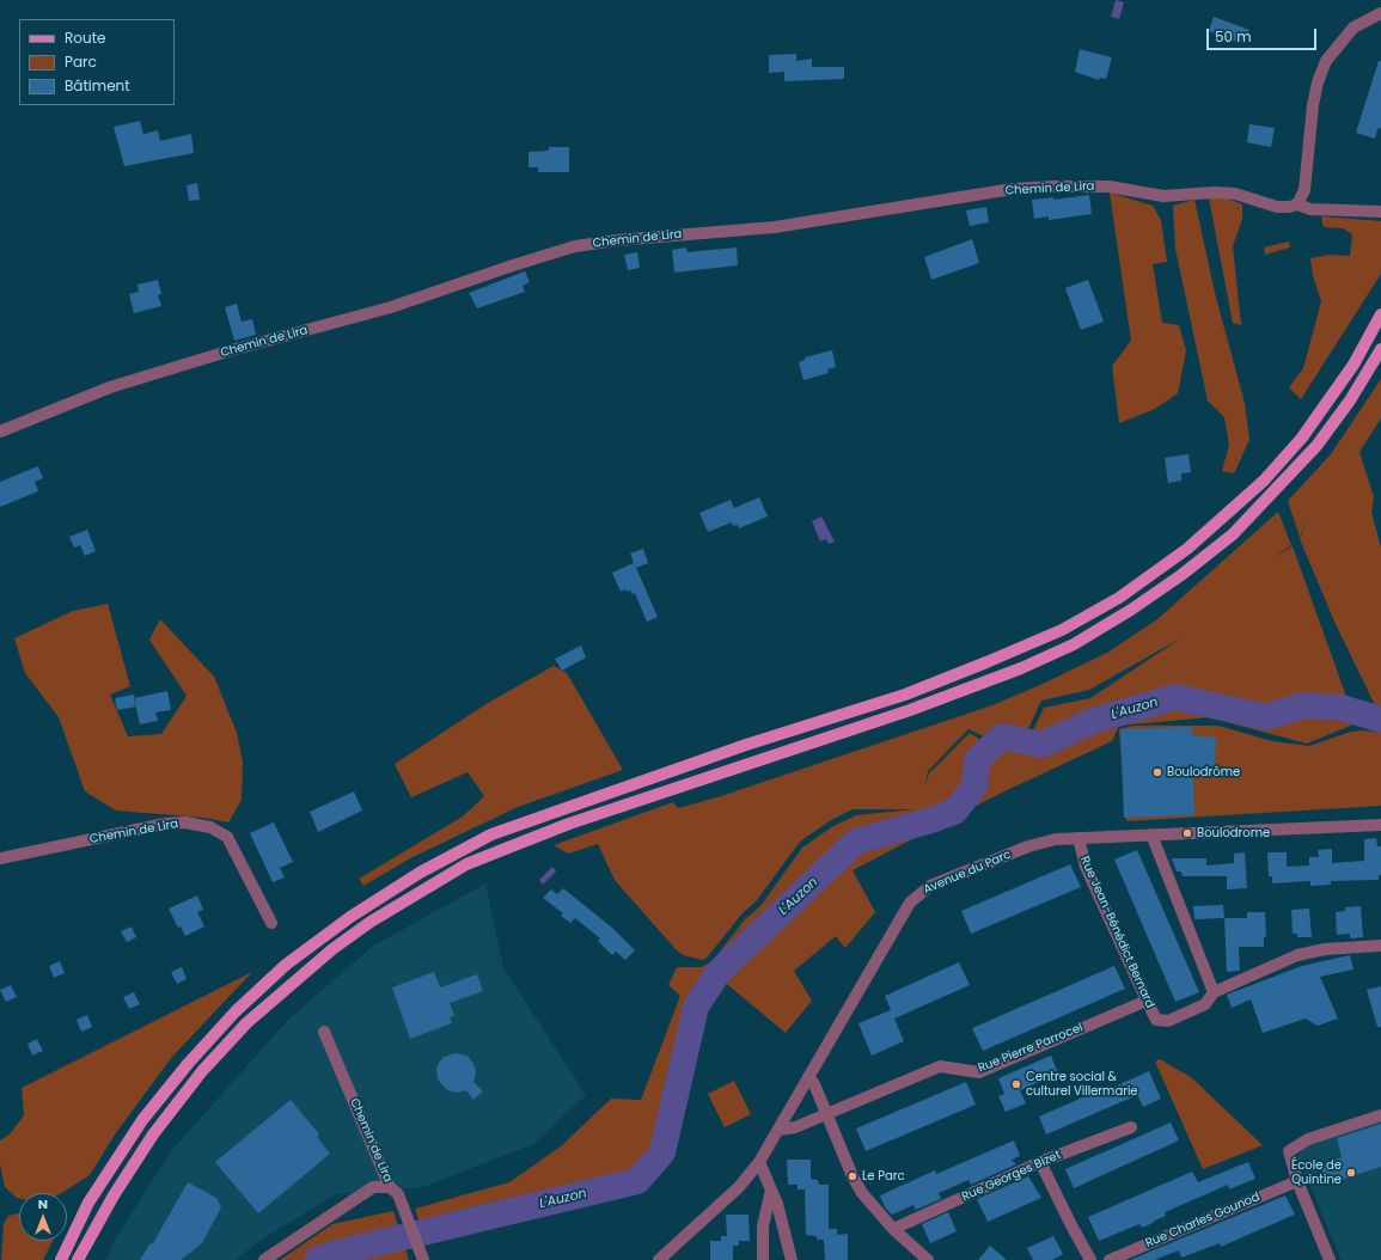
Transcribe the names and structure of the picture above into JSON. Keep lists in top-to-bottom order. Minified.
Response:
{"streets":{"street":["Chemin de Lira","Avenue du Parc","Rue Jean-Bénédict Bernard","Rue Pierre Parrocel","Rue Georges Bizet","Rue Charles Gounod"]},"crossings":[["Avenue du Parc","Rue Jean-Bénédict Bernard"],["Avenue du Parc","Rue Pierre Parrocel"],["Rue Jean-Bénédict Bernard","Rue Pierre Parrocel"]],"water":["L'Auzon"],"places":["Boulodrôme","Boulodrome","Centre social & culturel Villermarie","École de Quintine","Le Parc"],"legend":["Route","Parc","Bâtiment"],"scale_bar":"50 m","north":"top"}
